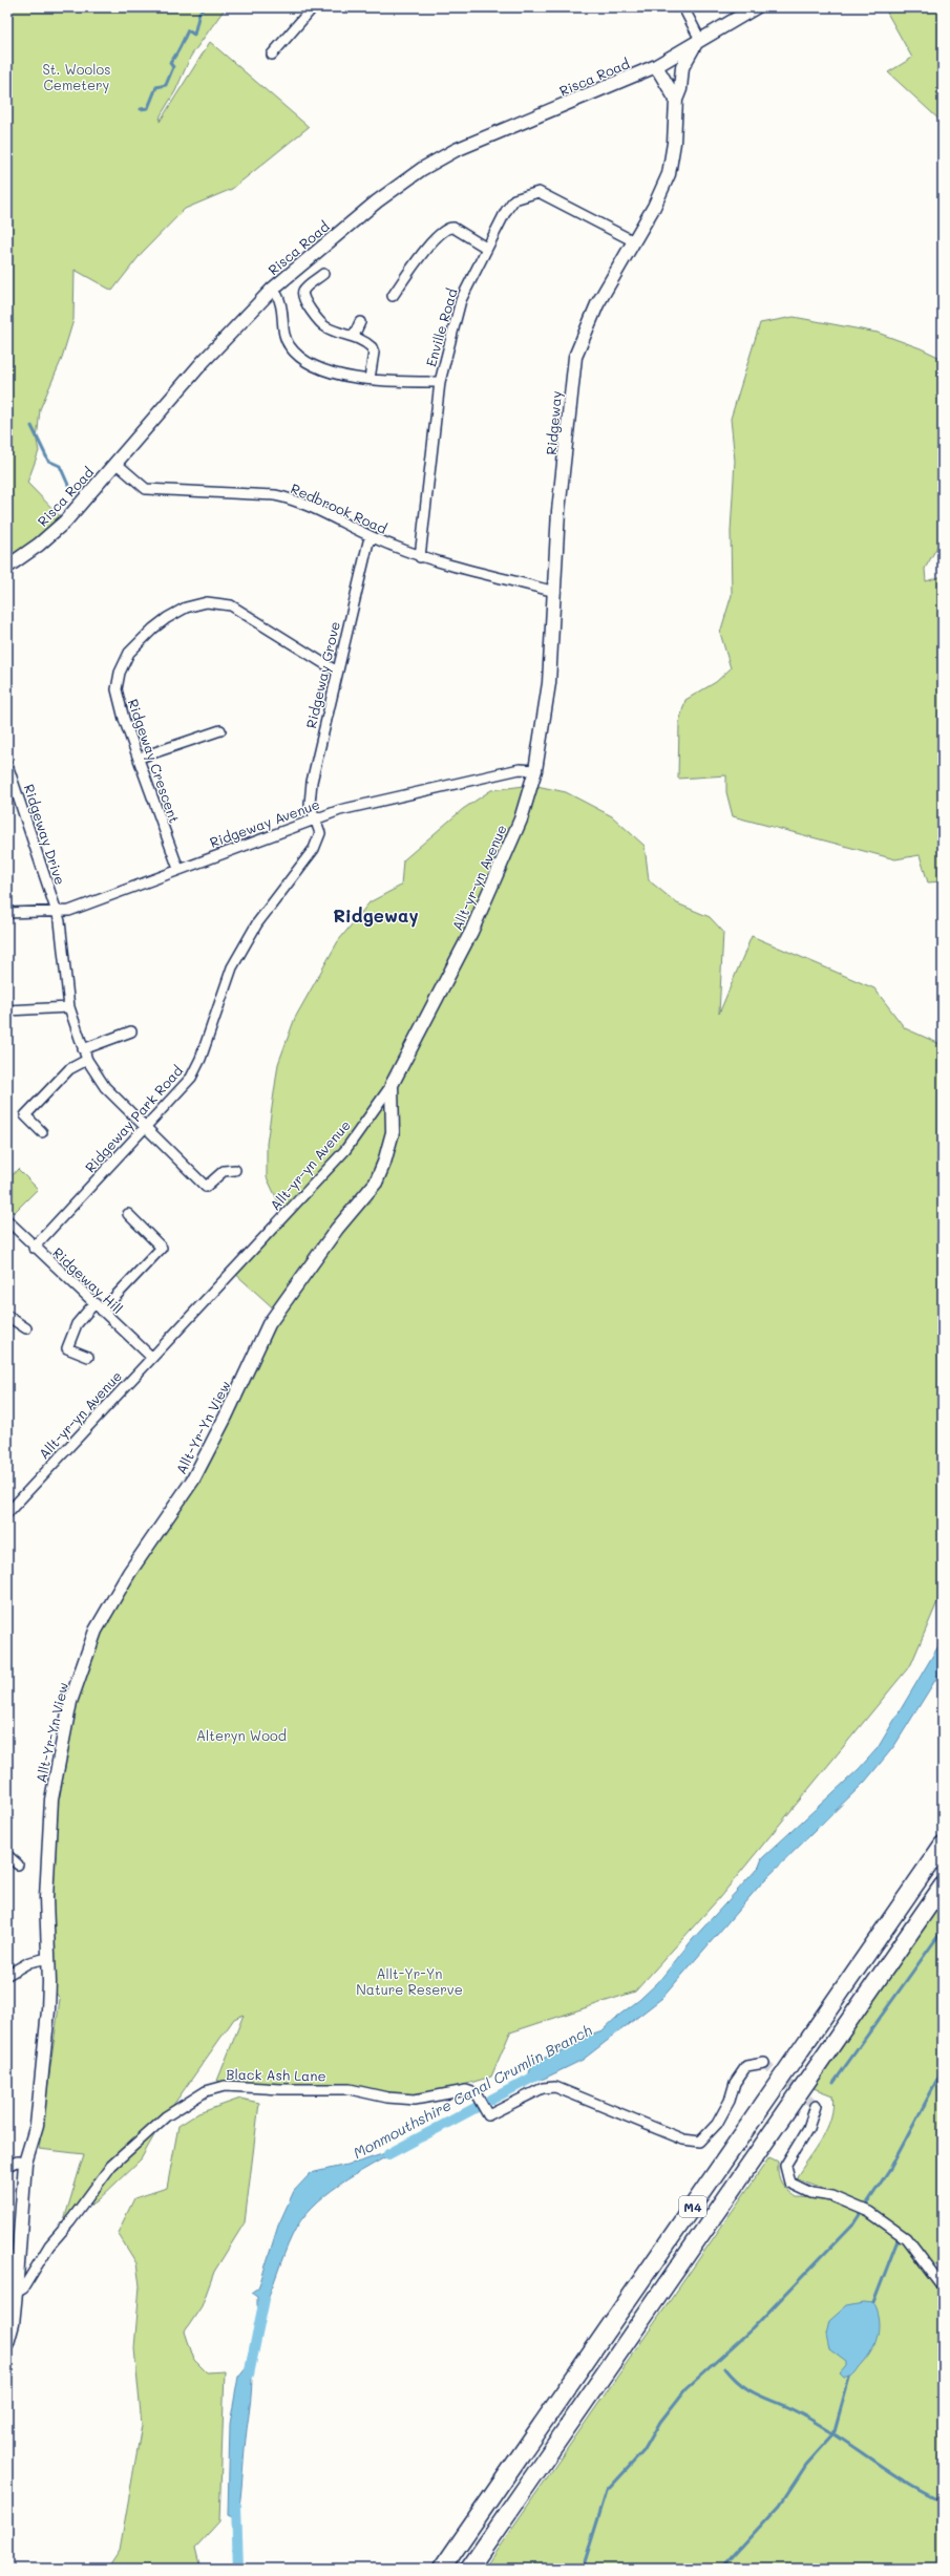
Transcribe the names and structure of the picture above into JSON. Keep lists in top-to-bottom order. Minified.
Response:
{"streets":{"highway":["M4"],"street":["Risca Road","Enville Road","Ridgeway","Redbrook Road","Ridgeway Grove","Ridgeway Crescent","Ridgeway Avenue","Ridgeway Drive","Allt-yr-yn Avenue","Ridgeway Park Road","Ridgeway Hill","Allt-Yr-Yn View","Black Ash Lane"]},"crossings":[["Risca Road","Ridgeway"],["Risca Road","Redbrook Road"],["Enville Road","Ridgeway"],["Enville Road","Redbrook Road"],["Ridgeway","Redbrook Road"],["Ridgeway","Ridgeway Avenue"],["Ridgeway","Allt-yr-yn Avenue"],["Redbrook Road","Ridgeway Grove"],["Ridgeway Grove","Ridgeway Crescent"],["Ridgeway Grove","Ridgeway Avenue"],["Ridgeway Grove","Ridgeway Park Road"],["Ridgeway Crescent","Ridgeway Avenue"],["Ridgeway Avenue","Ridgeway Drive"],["Ridgeway Avenue","Allt-yr-yn Avenue"],["Ridgeway Avenue","Ridgeway Park Road"],["Ridgeway Drive","Ridgeway Park Road"],["Allt-yr-yn Avenue","Ridgeway Hill"],["Allt-yr-yn Avenue","Allt-Yr-Yn View"],["Ridgeway Park Road","Ridgeway Hill"],["Allt-Yr-Yn View","Black Ash Lane"]],"districts":["Ridgeway"],"water":["Monmouthshire Canal Crumlin Branch"],"parks":["St. Woolos Cemetery","Alteryn Wood","Allt-Yr-Yn Nature Reserve"]}
